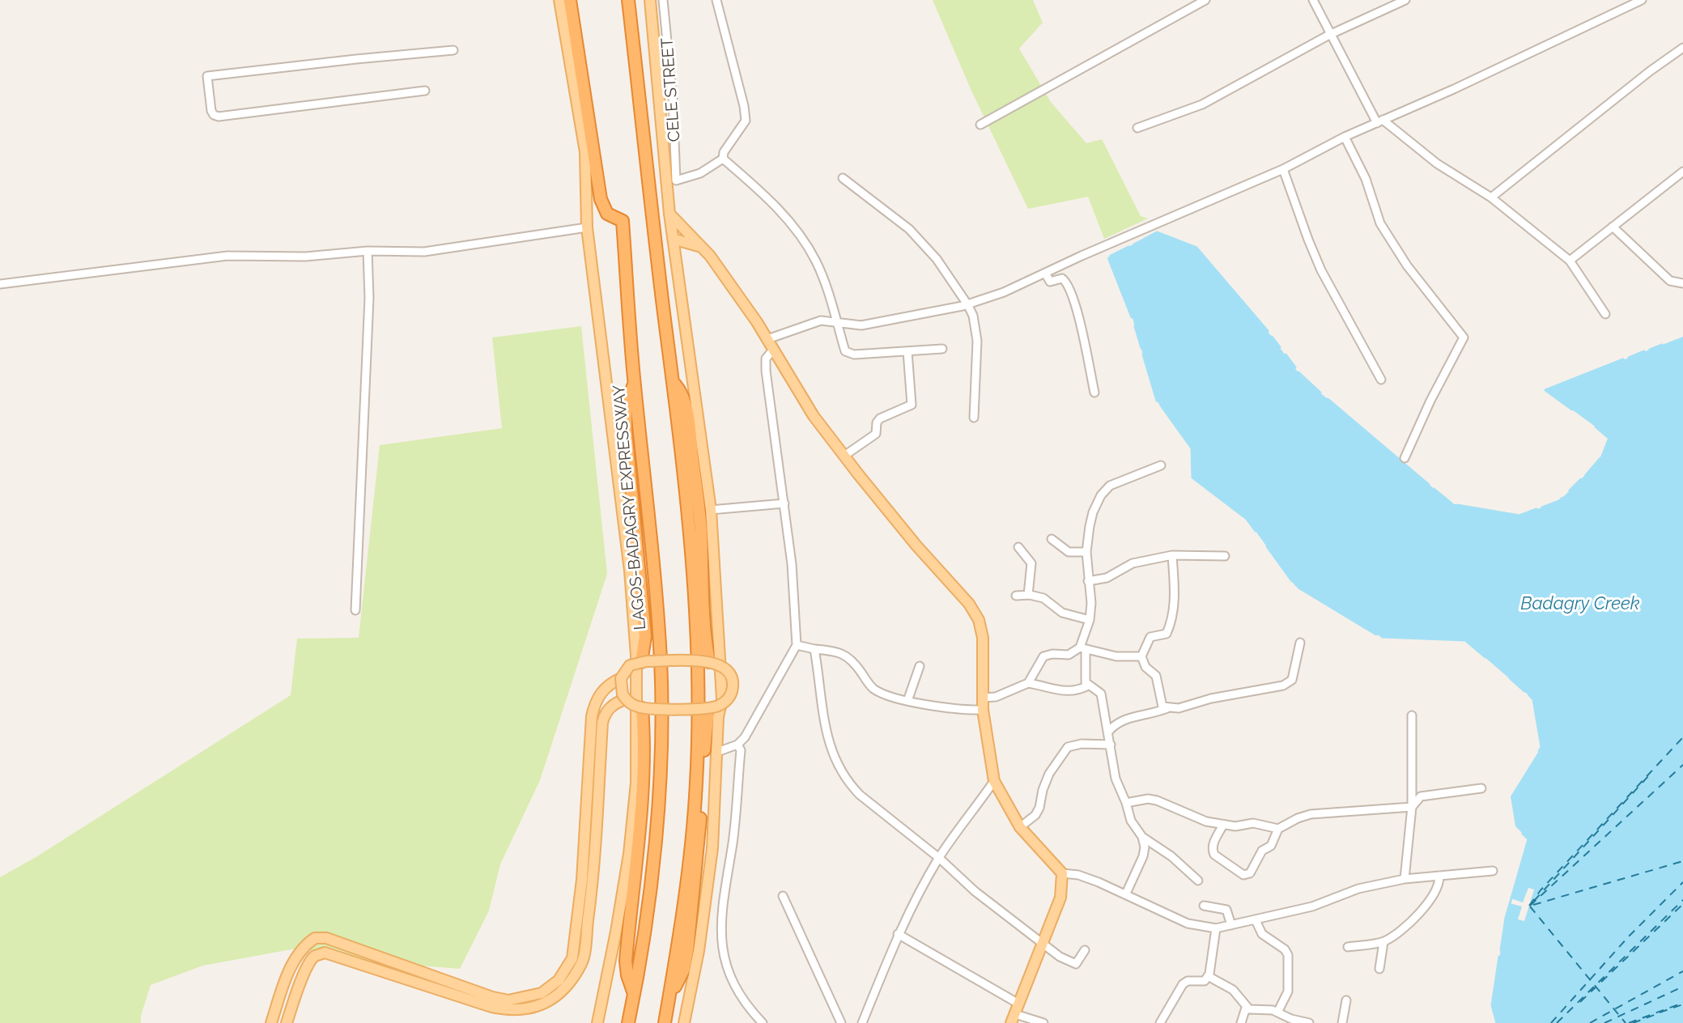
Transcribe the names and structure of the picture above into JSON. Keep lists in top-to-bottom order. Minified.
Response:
{"streets":{"highway":["LAGOS-BADAGRY EXPRESSWAY"],"street":["CELE STREET"]},"water":["Badagry Creek"]}
